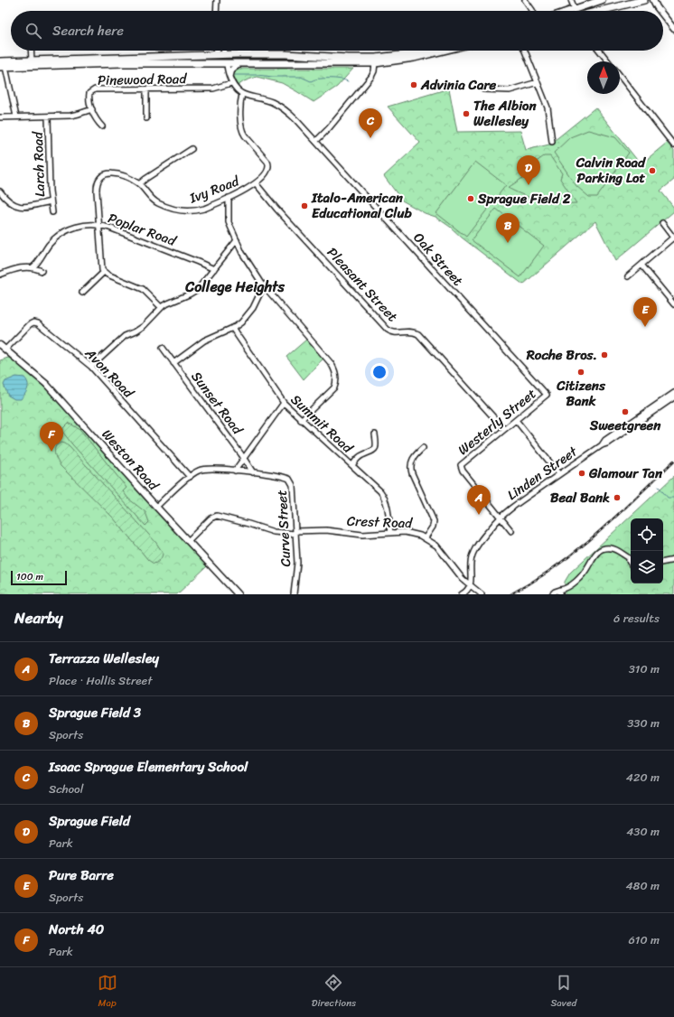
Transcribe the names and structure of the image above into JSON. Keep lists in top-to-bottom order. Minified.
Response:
{"streets":{"main road":["Weston Road"],"street":["Pinewood Road","Larch Road","Ivy Road","Poplar Road","Oak Street","Pleasant Street","Avon Road","Sunset Road","Westerly Street","Summit Road","Linden Street","Crest Road","Curve Street"]},"crossings":[["Pinewood Road","Oak Street"],["Ivy Road","Poplar Road"],["Ivy Road","Oak Street"],["Ivy Road","Pleasant Street"],["Oak Street","Westerly Street"],["Pleasant Street","Westerly Street"],["Avon Road","Weston Road"],["Avon Road","Curve Street"],["Sunset Road","Curve Street"],["Westerly Street","Linden Street"],["Summit Road","Crest Road"],["Weston Road","Crest Road"],["Weston Road","Curve Street"],["Linden Street","Crest Road"],["Crest Road","Curve Street"]],"districts":["College Heights"],"places":["Advinia Care","The Albion Wellesley","Calvin Road Parking Lot","Sprague Field 2","Italo-American Educational Club","Roche Bros.","Citizens Bank","Sweetgreen","Glamour Tan","Beal Bank"],"scale_bar":"100 m","north":"top","page":{"search":"Search here","pins":["C","D","B","E","F","A"],"scale":"100 m","heading":["Nearby","6 results"],"list":[{"mark":"A","name":"Terrazza Wellesley","note":"Place · Hollis Street","value":"310 m"},{"mark":"B","name":"Sprague Field 3","note":"Sports","value":"330 m"},{"mark":"C","name":"Isaac Sprague Elementary School","note":"School","value":"420 m"},{"mark":"D","name":"Sprague Field","note":"Park","value":"430 m"},{"mark":"E","name":"Pure Barre","note":"Sports","value":"480 m"},{"mark":"F","name":"North 40","note":"Park","value":"610 m"}],"nav":["Map","Directions","Saved"]}}
